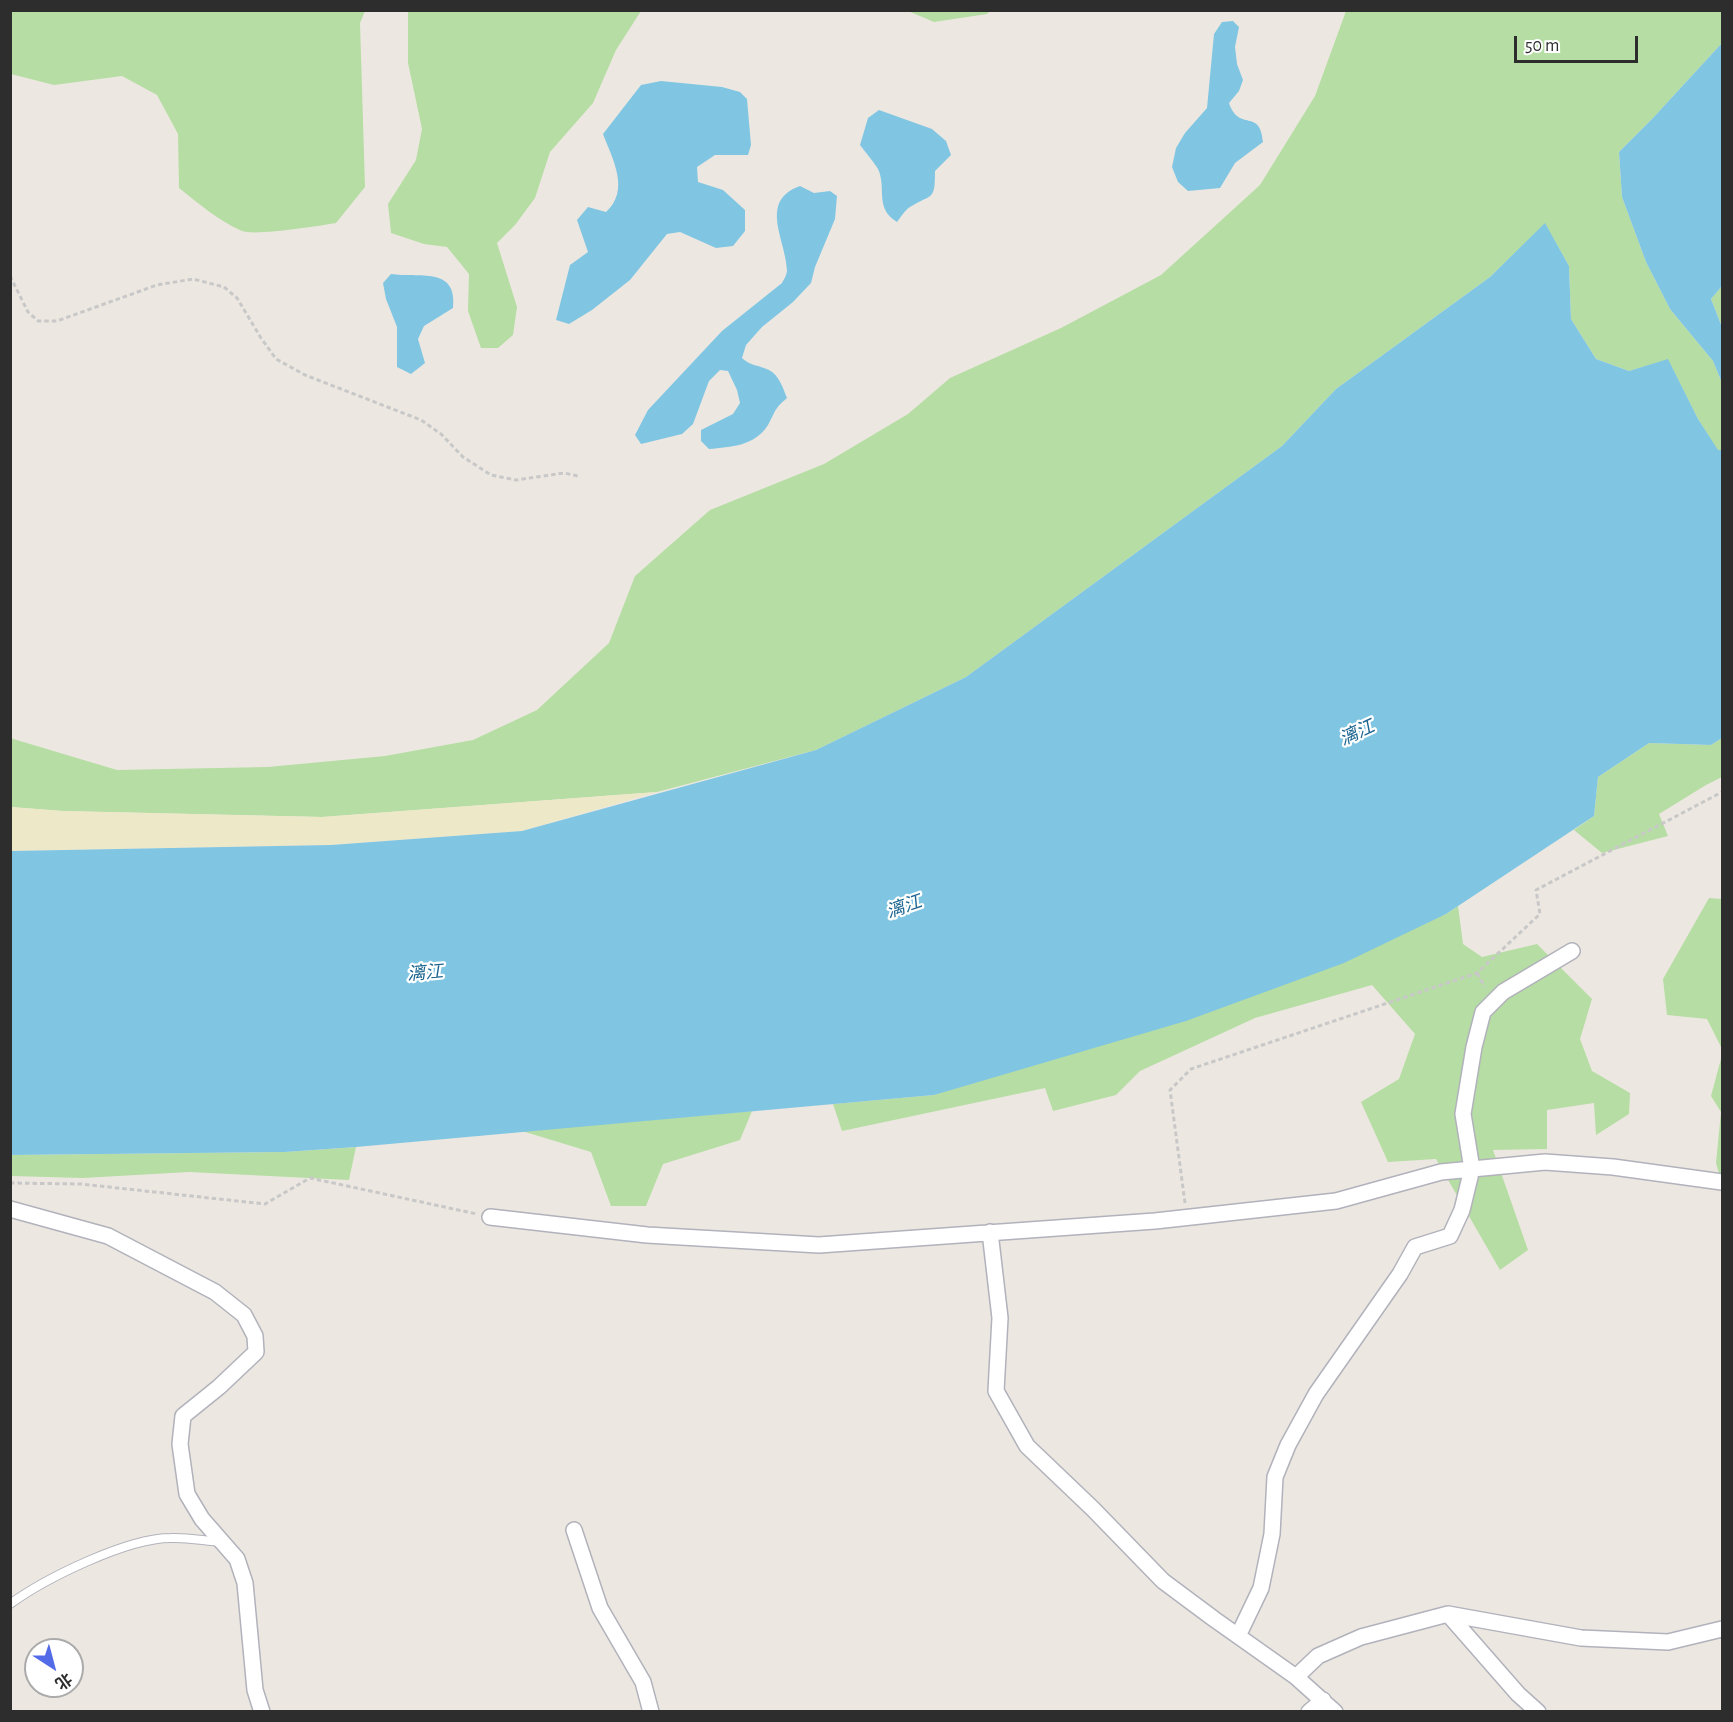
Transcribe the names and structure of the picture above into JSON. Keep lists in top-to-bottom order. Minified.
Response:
{"water":["漓江"],"scale_bar":"50 m","north":"bottom right"}
